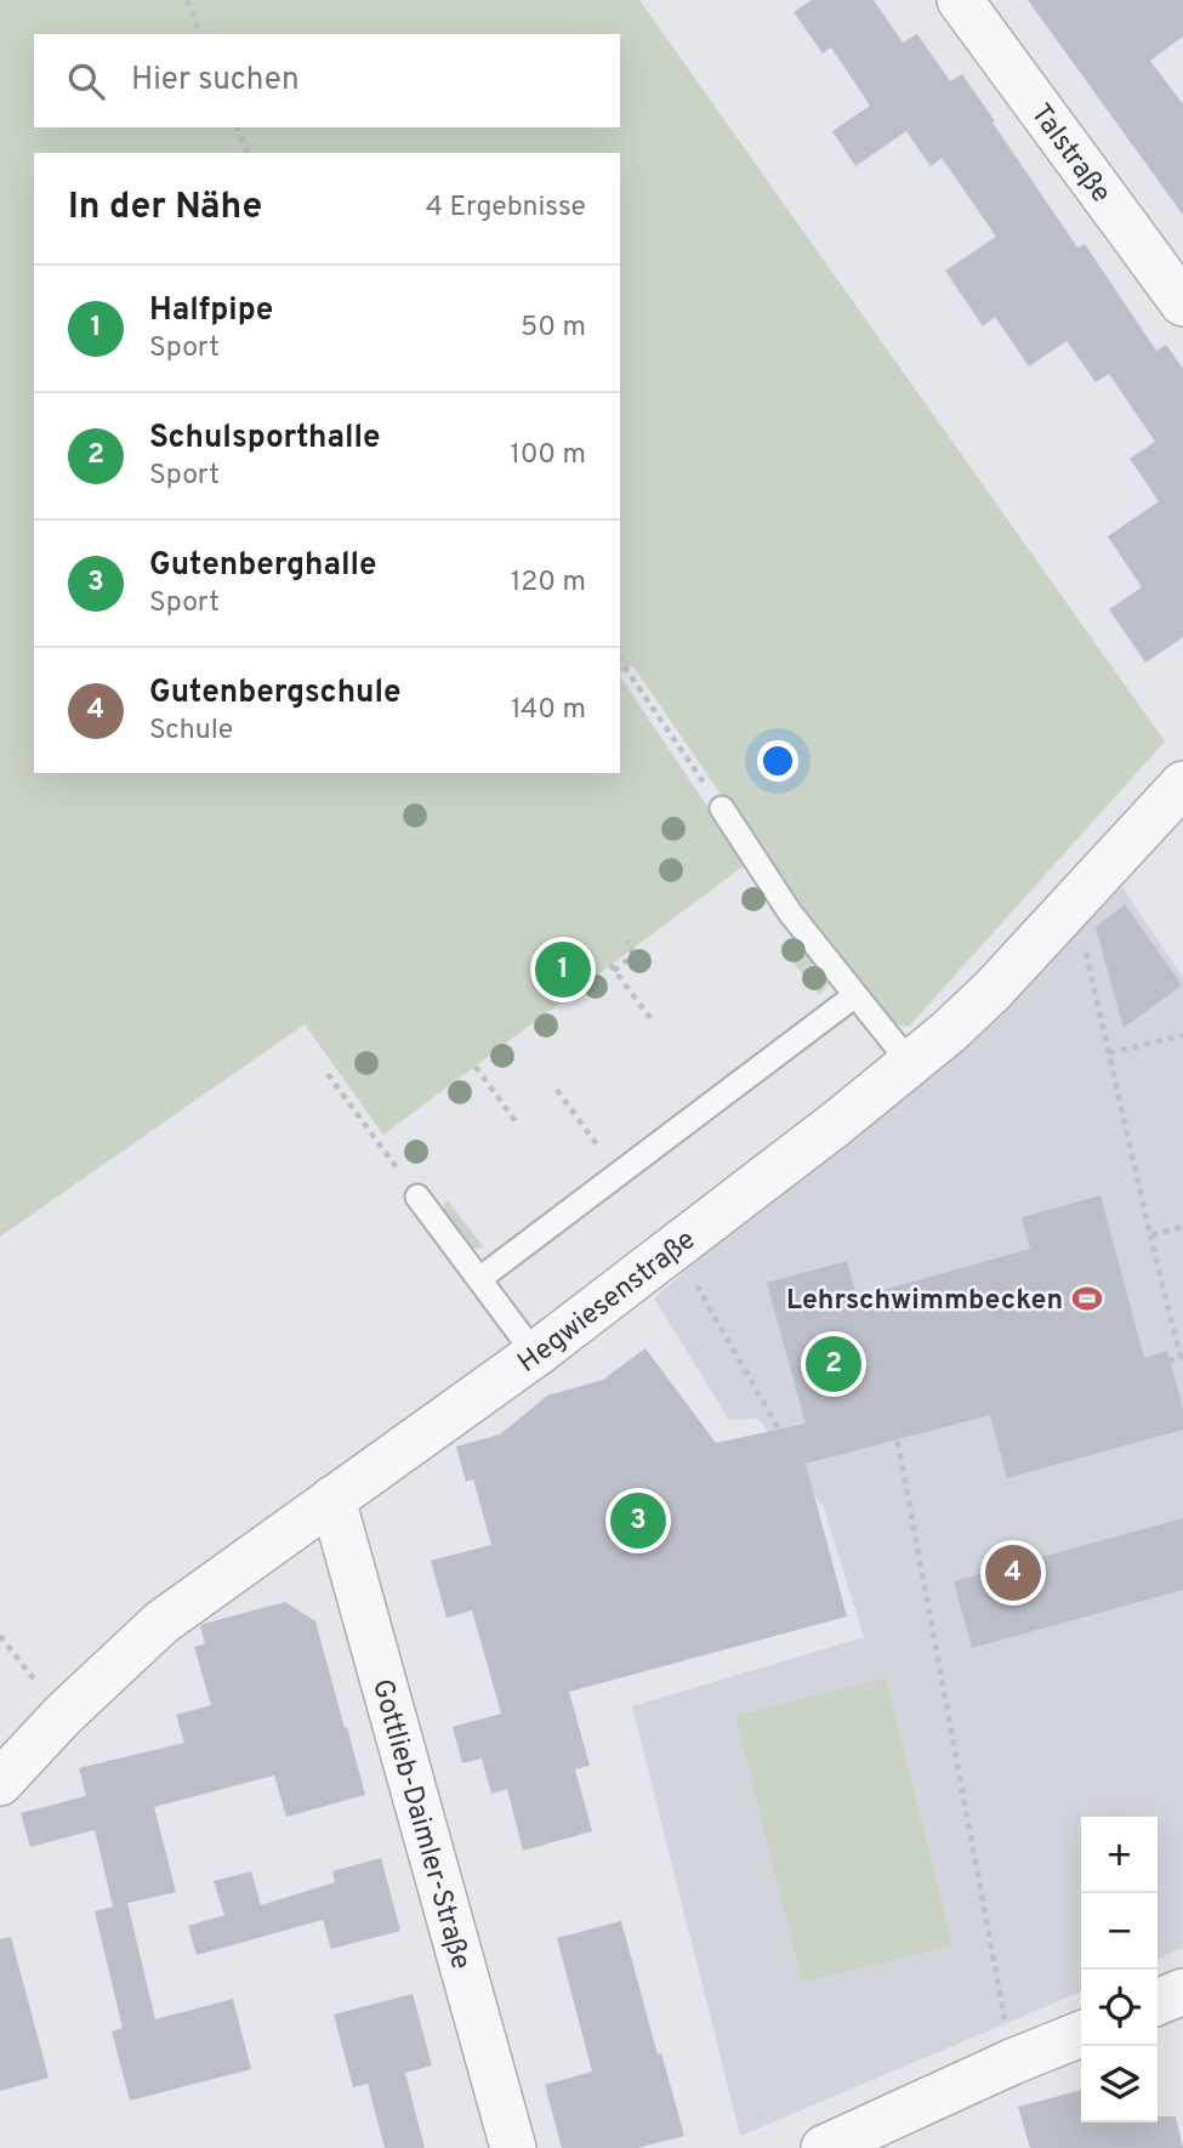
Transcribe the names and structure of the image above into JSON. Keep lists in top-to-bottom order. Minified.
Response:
{"streets":{"street":["Talstraße","Hegwiesenstraße","Gottlieb-Daimler-Straße"]},"crossings":[["Hegwiesenstraße","Gottlieb-Daimler-Straße"]],"places":{"sports":["Lehrschwimmbecken"]},"page":{"search":"Hier suchen","heading":["In der Nähe","4 Ergebnisse"],"list":[{"mark":"1","name":"Halfpipe","note":"Sport","value":"50 m"},{"mark":"2","name":"Schulsporthalle","note":"Sport","value":"100 m"},{"mark":"3","name":"Gutenberghalle","note":"Sport","value":"120 m"},{"mark":"4","name":"Gutenbergschule","note":"Schule","value":"140 m"}],"pins":["1","2","3","4"],"map_buttons":["+","−"]}}
